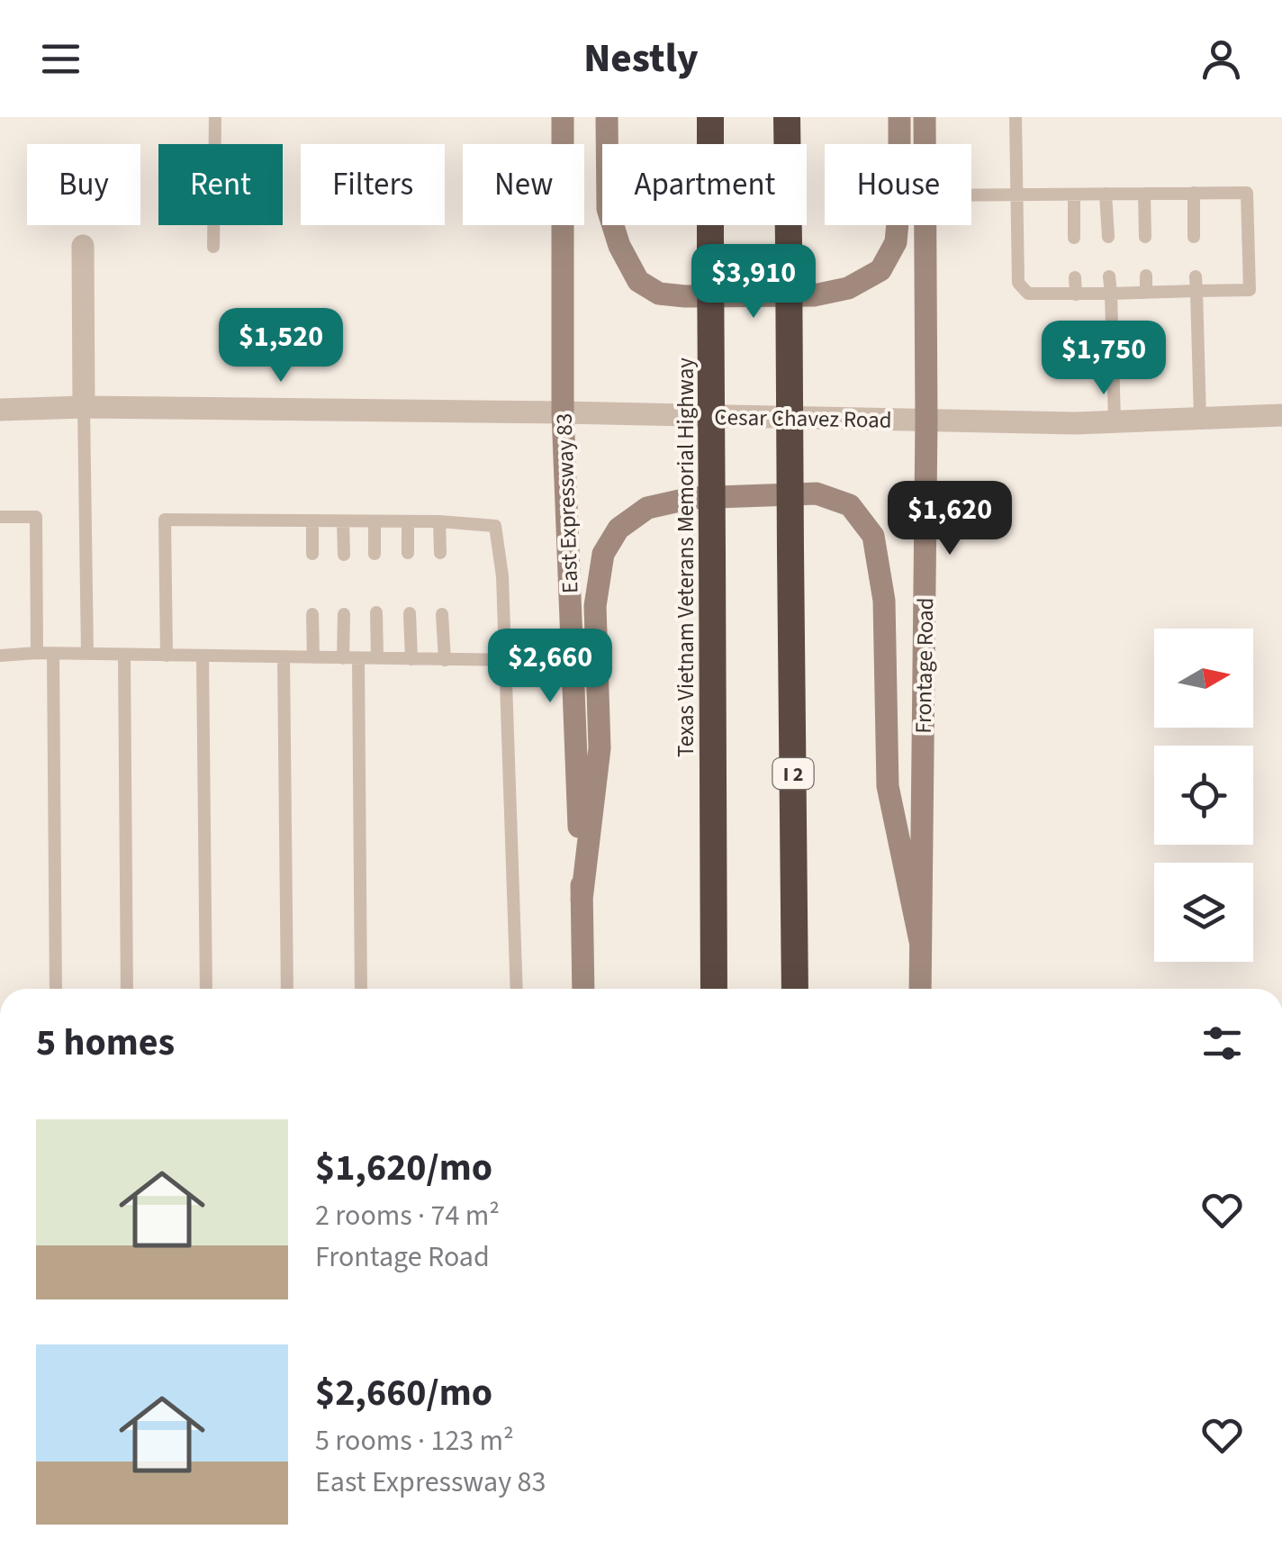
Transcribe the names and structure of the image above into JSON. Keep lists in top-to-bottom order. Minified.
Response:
{"streets":{"highway":["Texas Vietnam Veterans Memorial Highway","I 2"],"main road":["East Expressway 83","Frontage Road"],"street":["Cesar Chavez Road"]},"crossings":[["Cesar Chavez Road","East Expressway 83"],["Cesar Chavez Road","Frontage Road"]],"north":"right","page":{"header":"Nestly","chip":["Buy","Rent","Filters","New","Apartment","House"],"price":["$3,910","$1,520","$1,750","$1,620","$2,660"],"heading":"5 homes","list":[{"name":"$1,620/mo","note":"2 rooms · 74 m² · Frontage Road"},{"name":"$2,660/mo","note":"5 rooms · 123 m² · East Expressway 83"}]}}
